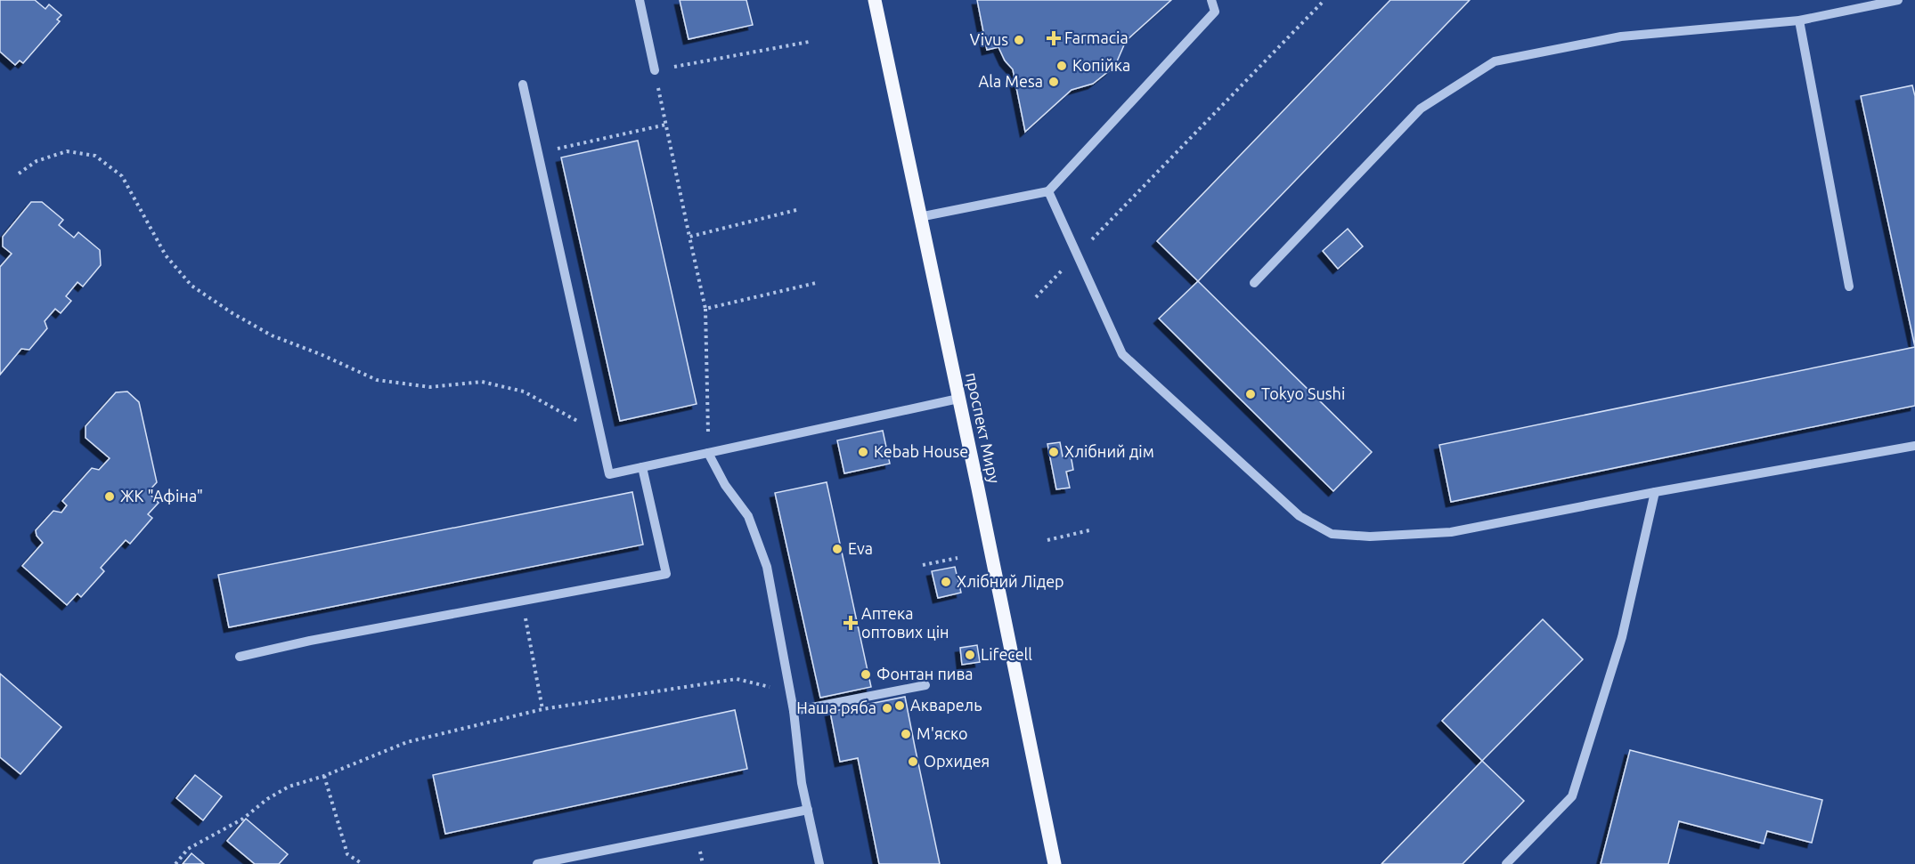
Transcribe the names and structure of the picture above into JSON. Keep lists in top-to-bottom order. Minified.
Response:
{"streets":{"main road":["проспект Миру"]},"places":{"health":["Farmacia","Аптека оптових цін"],"other":["Vivus","Копійка","Ala Mesa","Tokyo Sushi","Kebab House","Хлібний дім","ЖК \"Афіна\"","Eva","Хлібний Лідер","Lifecell","Фонтан пива","Акварель","Наша ряба","М'яско","Орхидея"]}}
